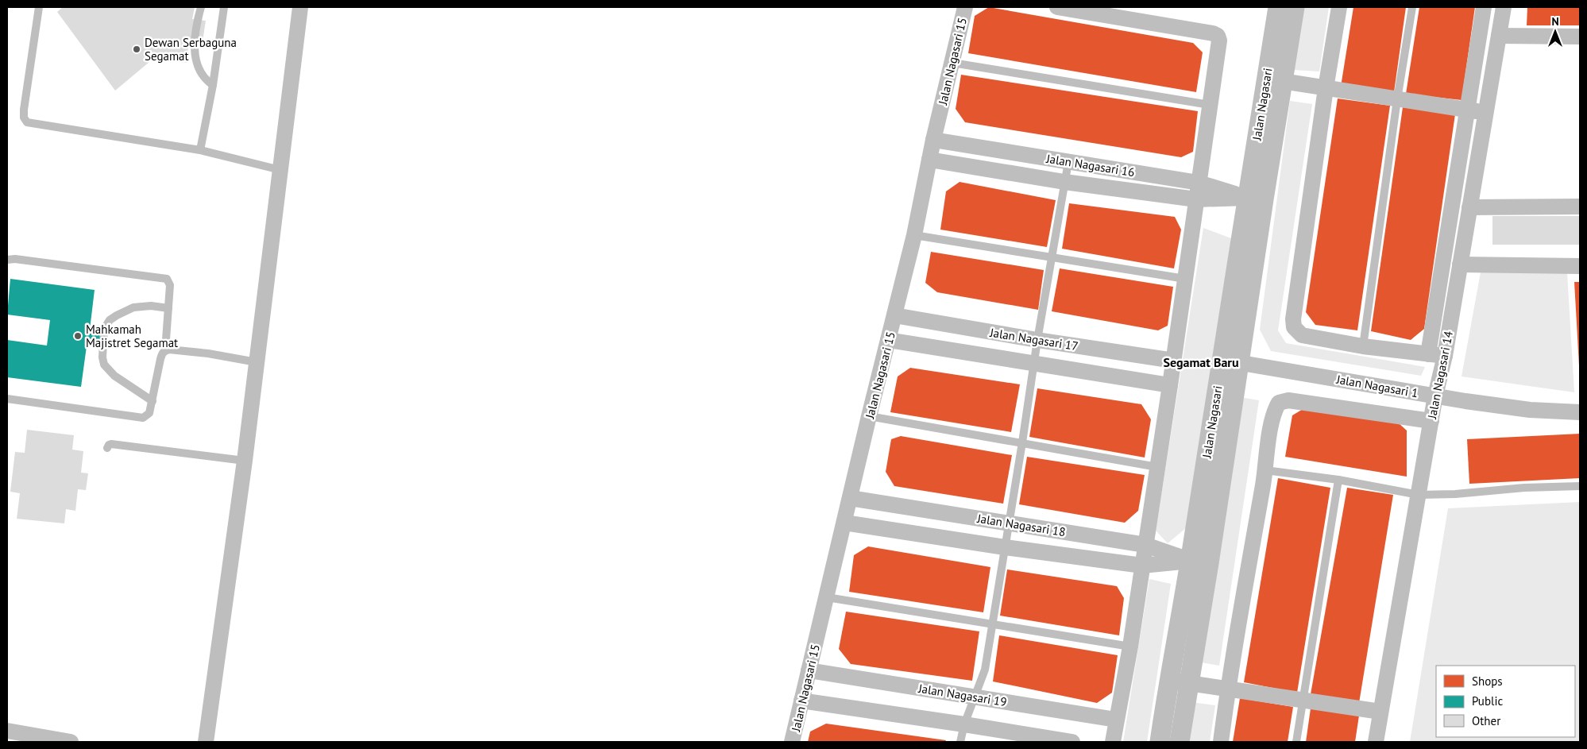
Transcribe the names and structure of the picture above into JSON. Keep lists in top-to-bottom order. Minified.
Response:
{"streets":{"street":["Jalan Nagasari 15","Jalan Nagasari","Jalan Nagasari 16","Jalan Nagasari 17","Jalan Nagasari 14","Jalan Nagasari 1","Jalan Nagasari 18","Jalan Nagasari 19"]},"crossings":[["Jalan Nagasari 15","Jalan Nagasari 16"],["Jalan Nagasari 15","Jalan Nagasari 17"],["Jalan Nagasari 15","Jalan Nagasari 18"],["Jalan Nagasari 15","Jalan Nagasari 19"],["Jalan Nagasari","Jalan Nagasari 16"],["Jalan Nagasari","Jalan Nagasari 1"],["Jalan Nagasari","Jalan Nagasari 18"],["Jalan Nagasari 14","Jalan Nagasari 1"]],"districts":["Segamat Baru"],"places":["Dewan Serbaguna Segamat","Mahkamah Majistret Segamat"],"legend":["Shops","Public","Other"],"north":"top"}
